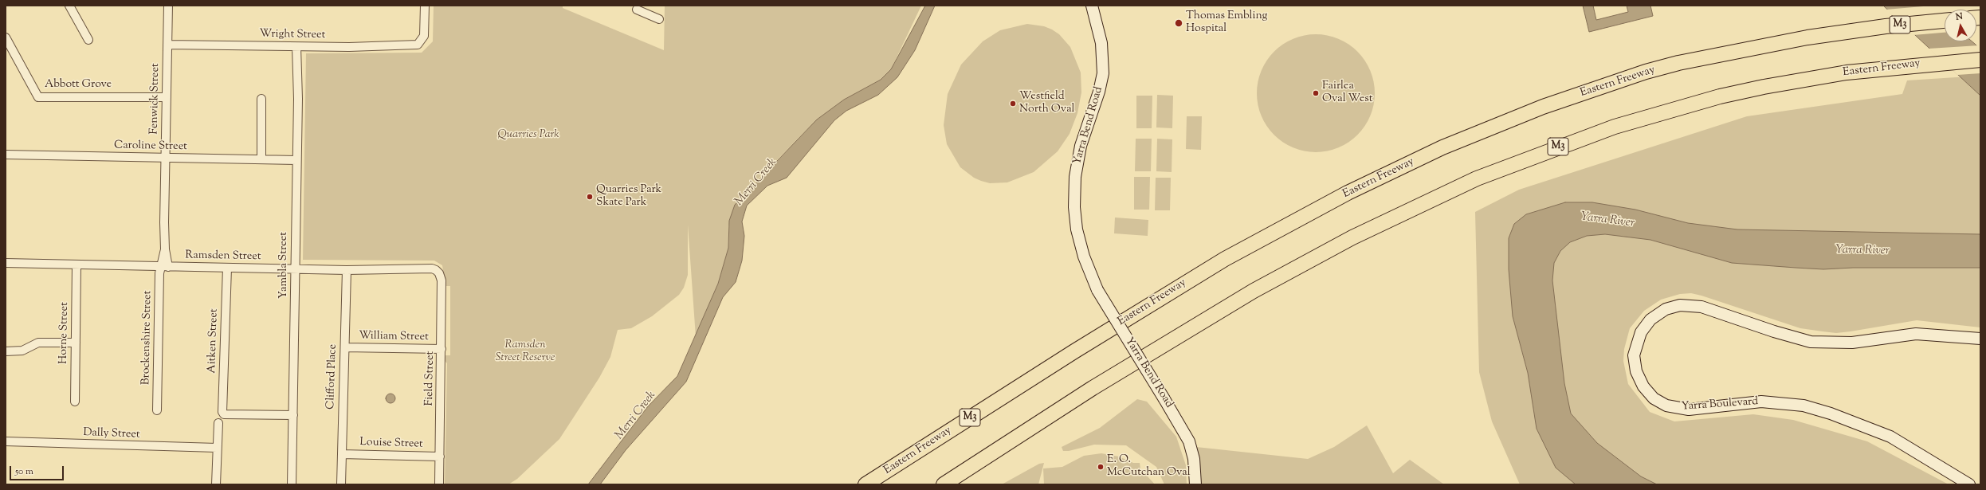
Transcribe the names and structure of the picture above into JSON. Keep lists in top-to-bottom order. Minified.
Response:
{"streets":{"highway":["M3","Eastern Freeway"],"main road":["Yarra Bend Road","Yarra Boulevard"],"street":["Wright Street","Abbott Grove","Fenwick Street","Caroline Street","Ramsden Street","Yambla Street","Horne Street","William Street","Brockenshire Street","Aitken Street","Clifford Place","Field Street","Dally Street","Louise Street"]},"crossings":[["Wright Street","Fenwick Street"],["Wright Street","Yambla Street"],["Abbott Grove","Fenwick Street"],["Fenwick Street","Caroline Street"],["Fenwick Street","Ramsden Street"],["Fenwick Street","Brockenshire Street"],["Caroline Street","Yambla Street"],["Ramsden Street","Yambla Street"],["Ramsden Street","Horne Street"],["Ramsden Street","Brockenshire Street"],["Ramsden Street","Aitken Street"],["Ramsden Street","Clifford Place"],["Ramsden Street","Field Street"],["Yambla Street","Aitken Street"],["William Street","Clifford Place"],["William Street","Field Street"],["Clifford Place","Louise Street"],["Field Street","Louise Street"]],"water":["Merri Creek","Yarra River"],"parks":["Quarries Park","Ramsden Street Reserve"],"places":["Thomas Embling Hospital","Fairlea Oval West","Westfield North Oval","Quarries Park Skate Park","E. O. McCutchan Oval"],"scale_bar":"50 m","north":"top"}
